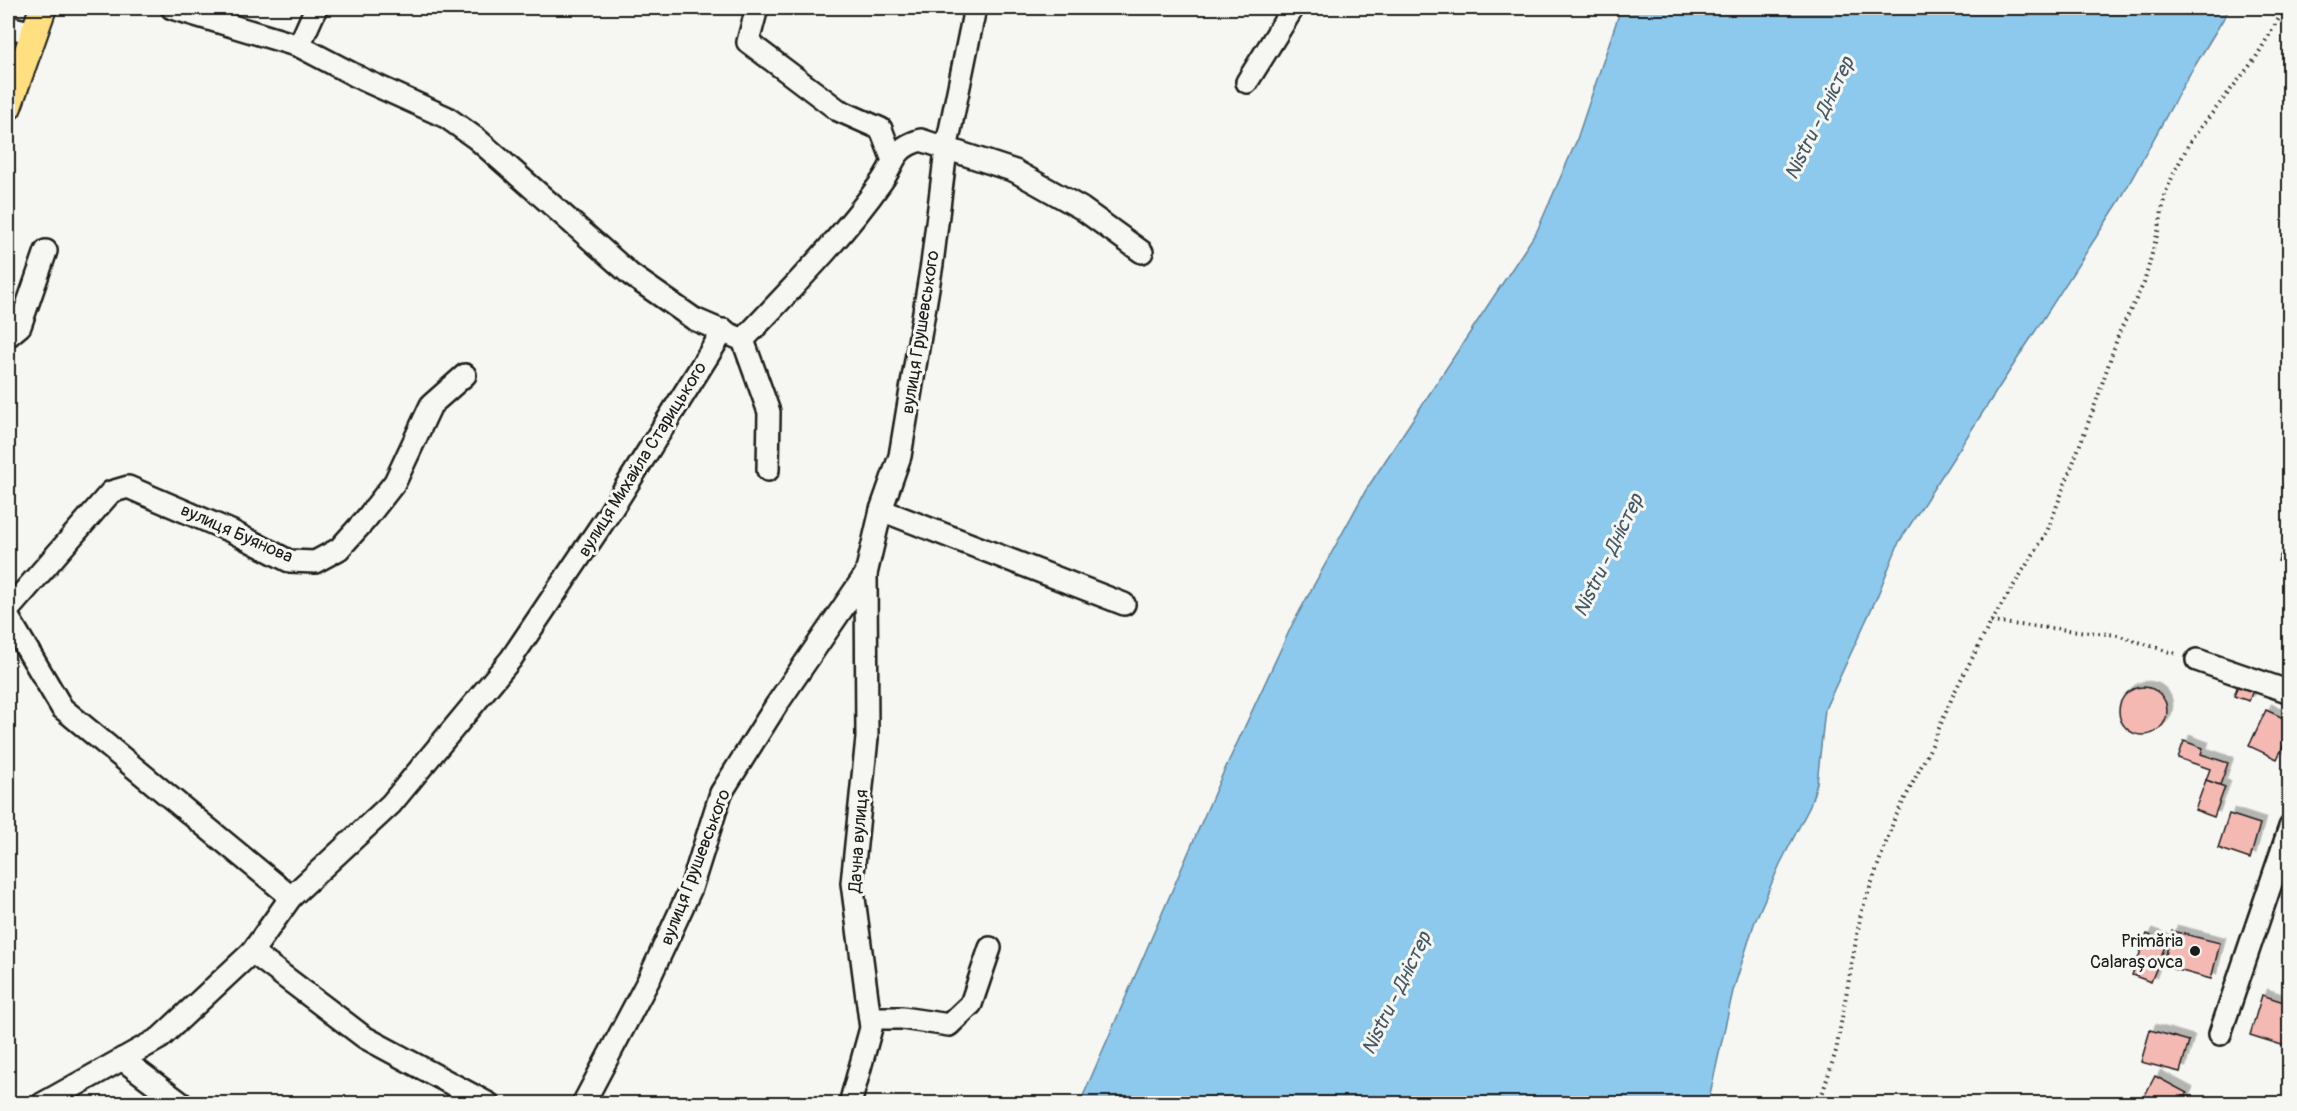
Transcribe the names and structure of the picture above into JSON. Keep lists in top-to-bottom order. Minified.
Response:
{"streets":{"street":["вулиця Грушевського","вулиця Михайла Старицького","вулиця Буянова","Дачна вулиця"]},"crossings":[["вулиця Грушевського","Дачна вулиця"]],"water":["Nistru - Дністер"],"places":["Primăria Calarașovca"]}
